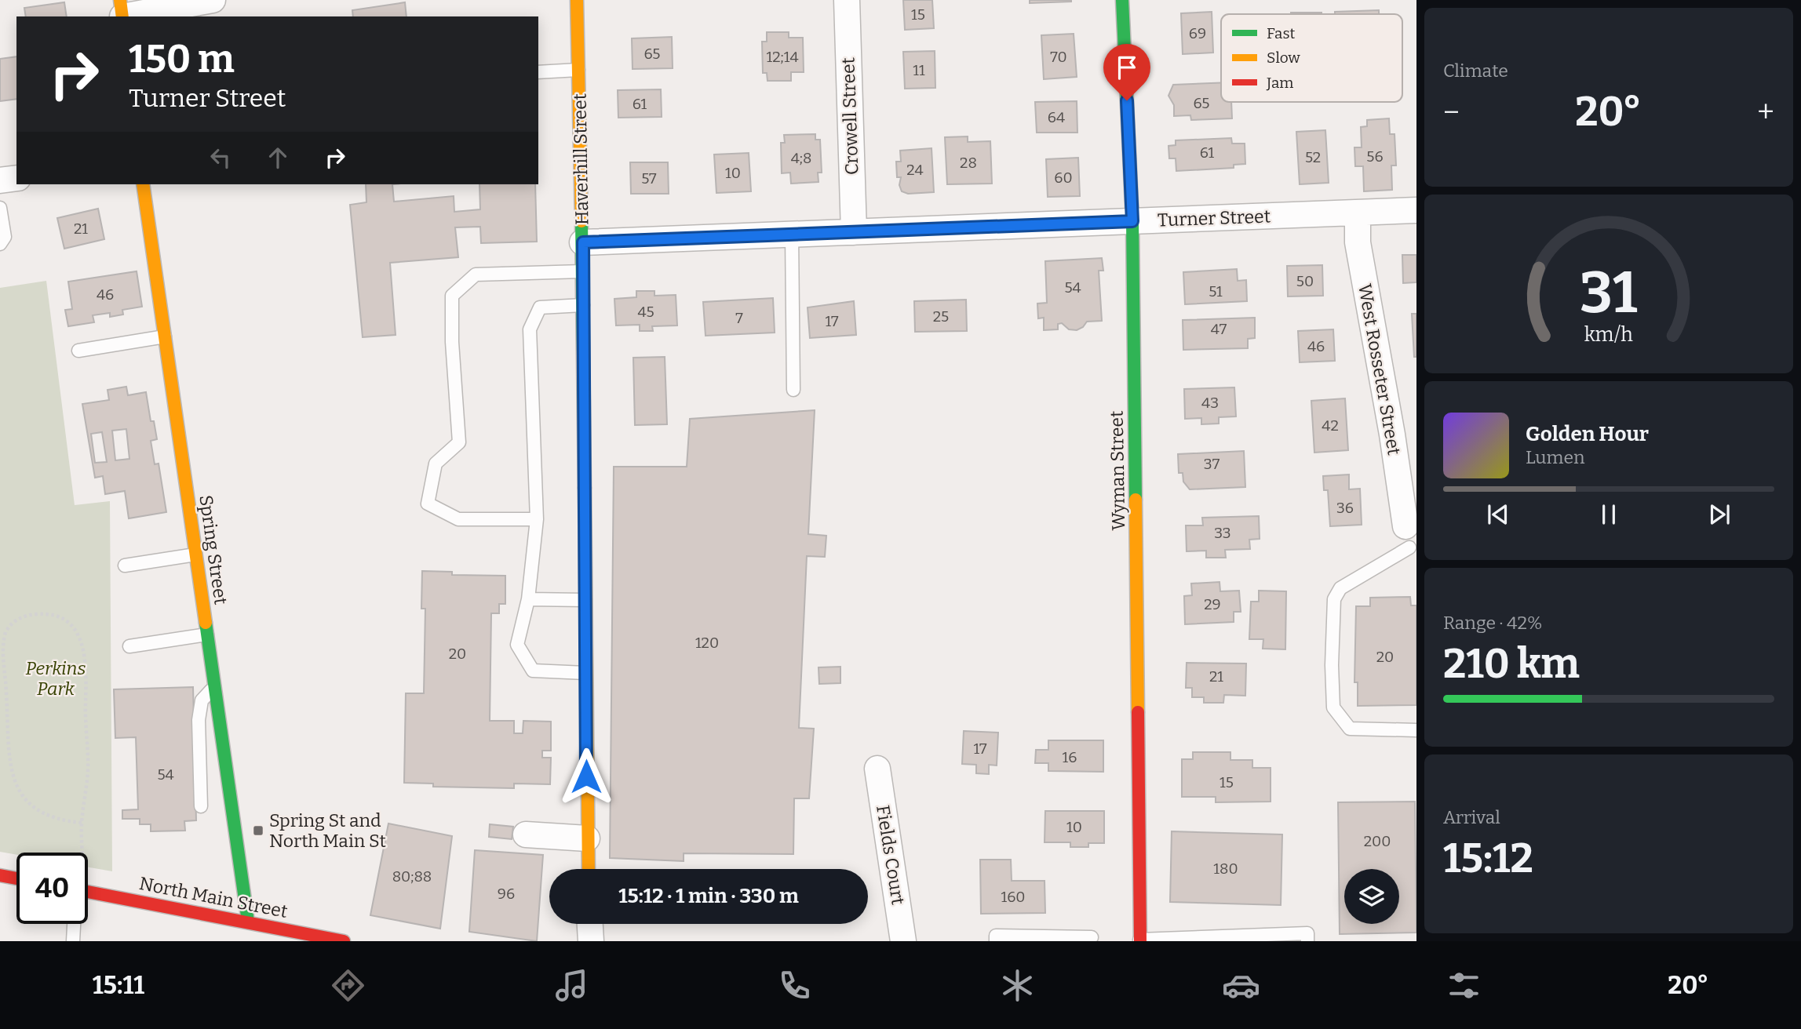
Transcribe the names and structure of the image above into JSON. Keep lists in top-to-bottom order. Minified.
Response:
{"streets":{"street":["Crowell Street","Haverhill Street","Turner Street","West Rosseter Street","Wyman Street","Spring Street","Fields Court","North Main Street"]},"crossings":[["Crowell Street","Turner Street"],["Haverhill Street","Turner Street"],["Turner Street","West Rosseter Street"],["Turner Street","Wyman Street"],["Spring Street","North Main Street"]],"parks":["Perkins Park"],"places":{"transit":["Spring St and North Main St"]},"house_numbers":["15","69","65","12;14","70","11","65","61","64","61","56","52","4;8","28","24","10","60","57","21","50","54","51","46","45","25","7","17","47","46","43","42","37","36","33","29","120","20","20","21","17","16","54","15","10","200","180","80;88","96","160"],"legend":["Fast","Slow","Jam"],"page":{"tile":["Climate",["Range · 42%","210 km"],["Arrival","15:12"]],"turn":["150 m","Turner Street"],"heat":["−","20°","+"],"song":["Golden Hour","Lumen"],"limit":"40","trip":"15:12 · 1 min · 330 m","tabs":["15:11","20°"],"gauge":["31","km/h"]}}
